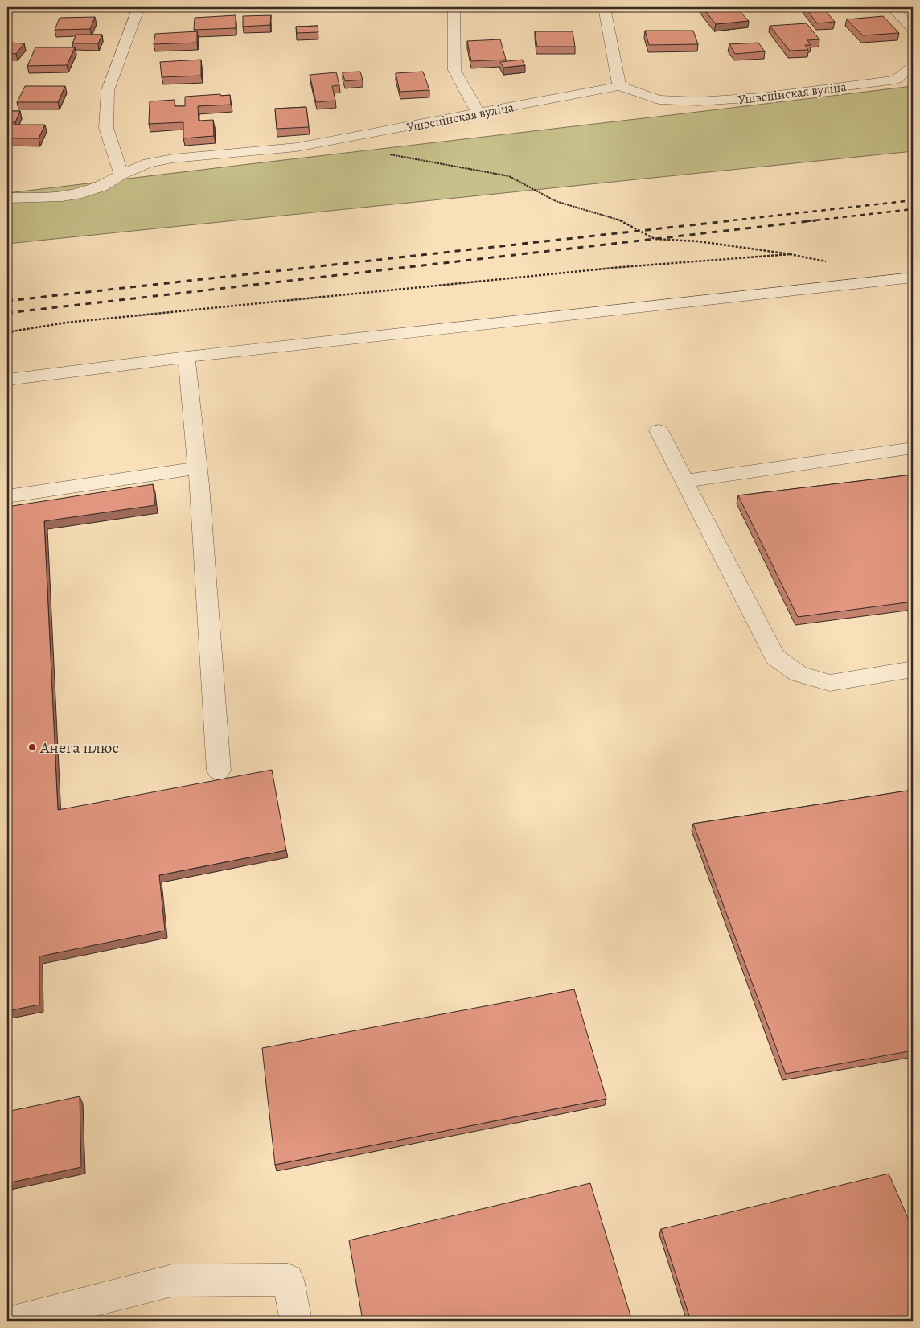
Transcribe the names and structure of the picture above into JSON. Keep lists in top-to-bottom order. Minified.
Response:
{"streets":{"street":["Ушэсцінская вуліца"]},"places":["Анега плюс"]}
